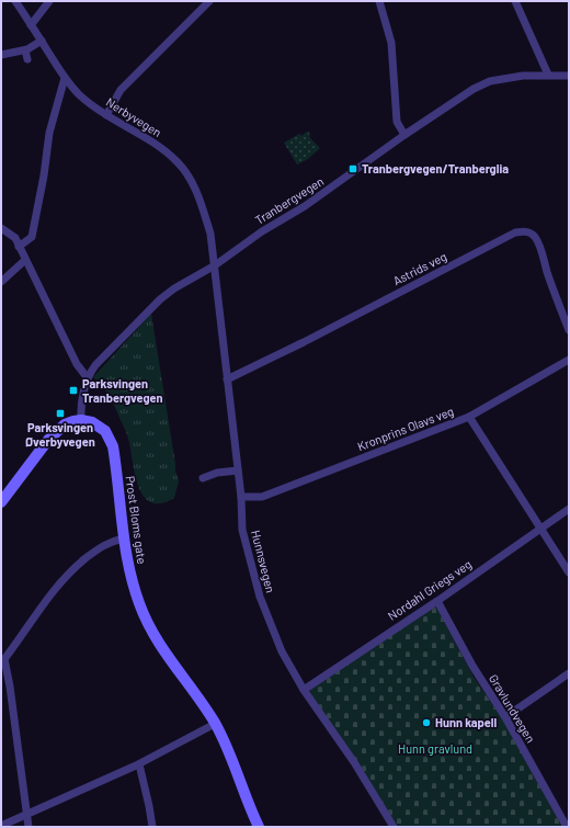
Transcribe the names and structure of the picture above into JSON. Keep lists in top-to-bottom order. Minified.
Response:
{"streets":{"main road":["Prost Bloms gate"],"street":["Nerbyvegen","Tranbergvegen","Astrids veg","Kronprins Olavs veg","Hunnsvegen","Nordahl Griegs veg","Gravlundvegen"]},"crossings":[["Nerbyvegen","Tranbergvegen"],["Nerbyvegen","Hunnsvegen"],["Tranbergvegen","Hunnsvegen"],["Astrids veg","Hunnsvegen"],["Kronprins Olavs veg","Hunnsvegen"],["Hunnsvegen","Nordahl Griegs veg"],["Nordahl Griegs veg","Gravlundvegen"]],"parks":["Hunn gravlund"],"places":{"transit":["Tranbergvegen/Tranberglia","Parksvingen Tranbergvegen","Parksvingen Øverbyvegen"],"other":["Hunn kapell"]}}
